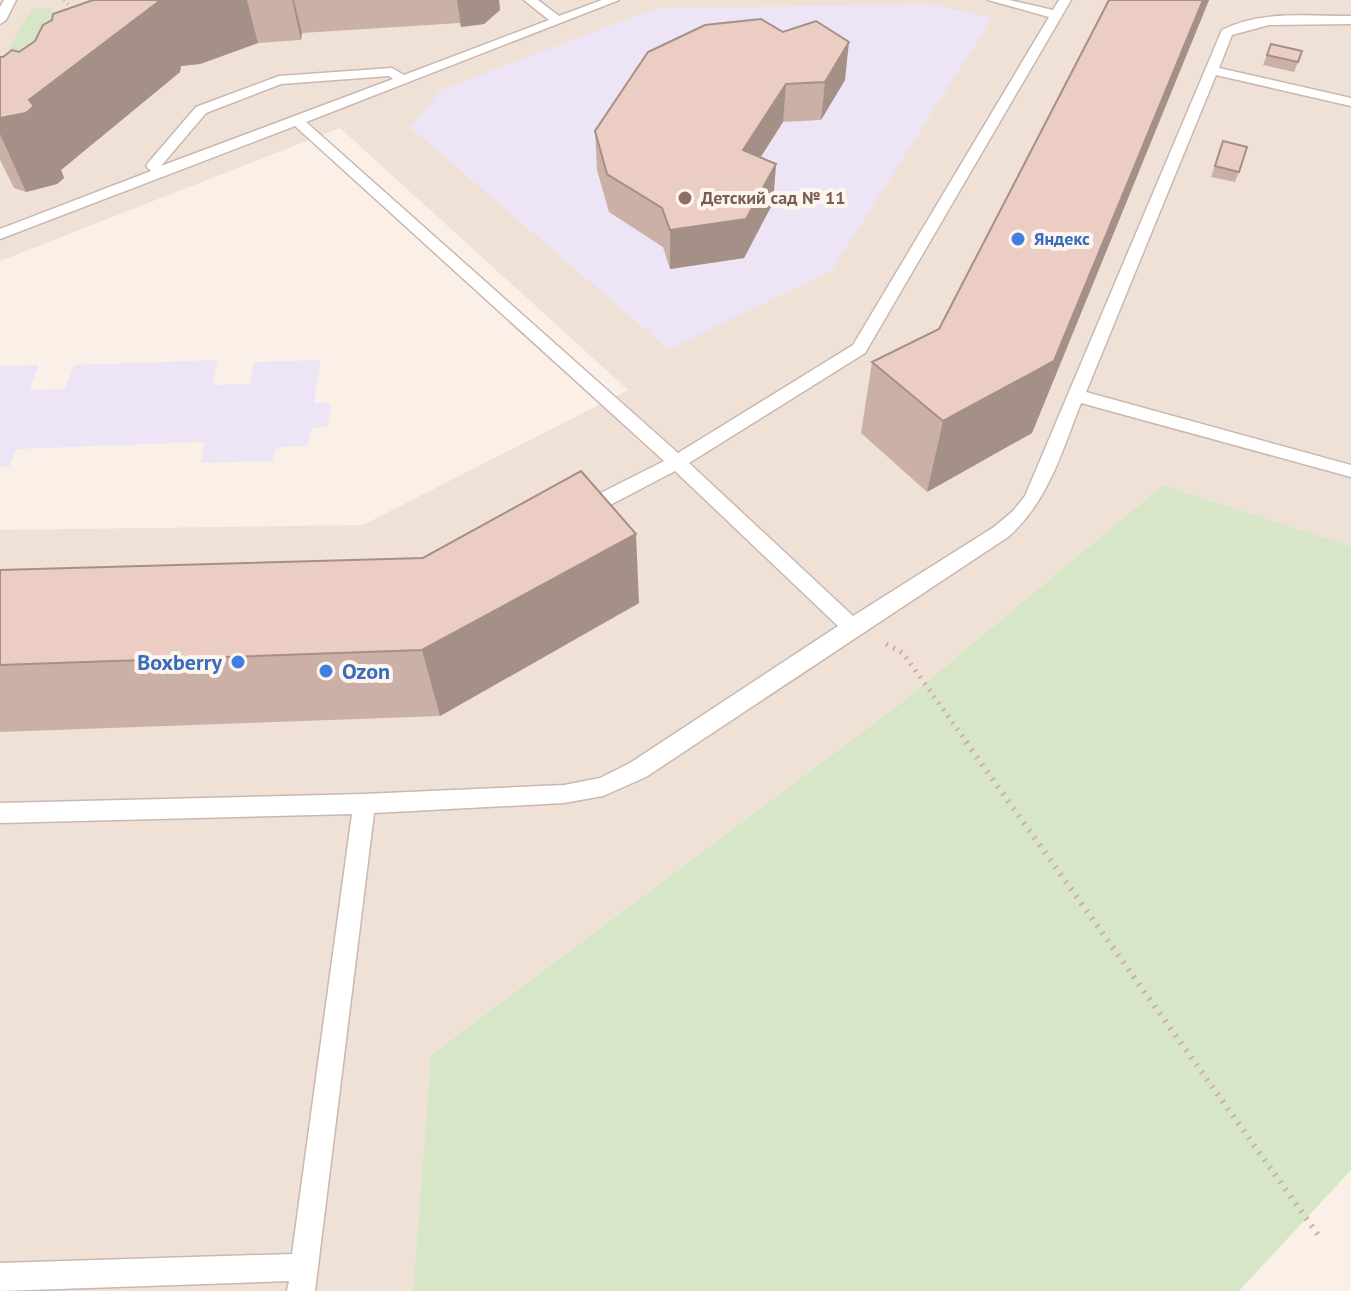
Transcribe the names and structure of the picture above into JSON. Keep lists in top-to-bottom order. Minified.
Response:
{"places":["Детский сад № 11","Яндекс","Boxberry","Ozon"]}
